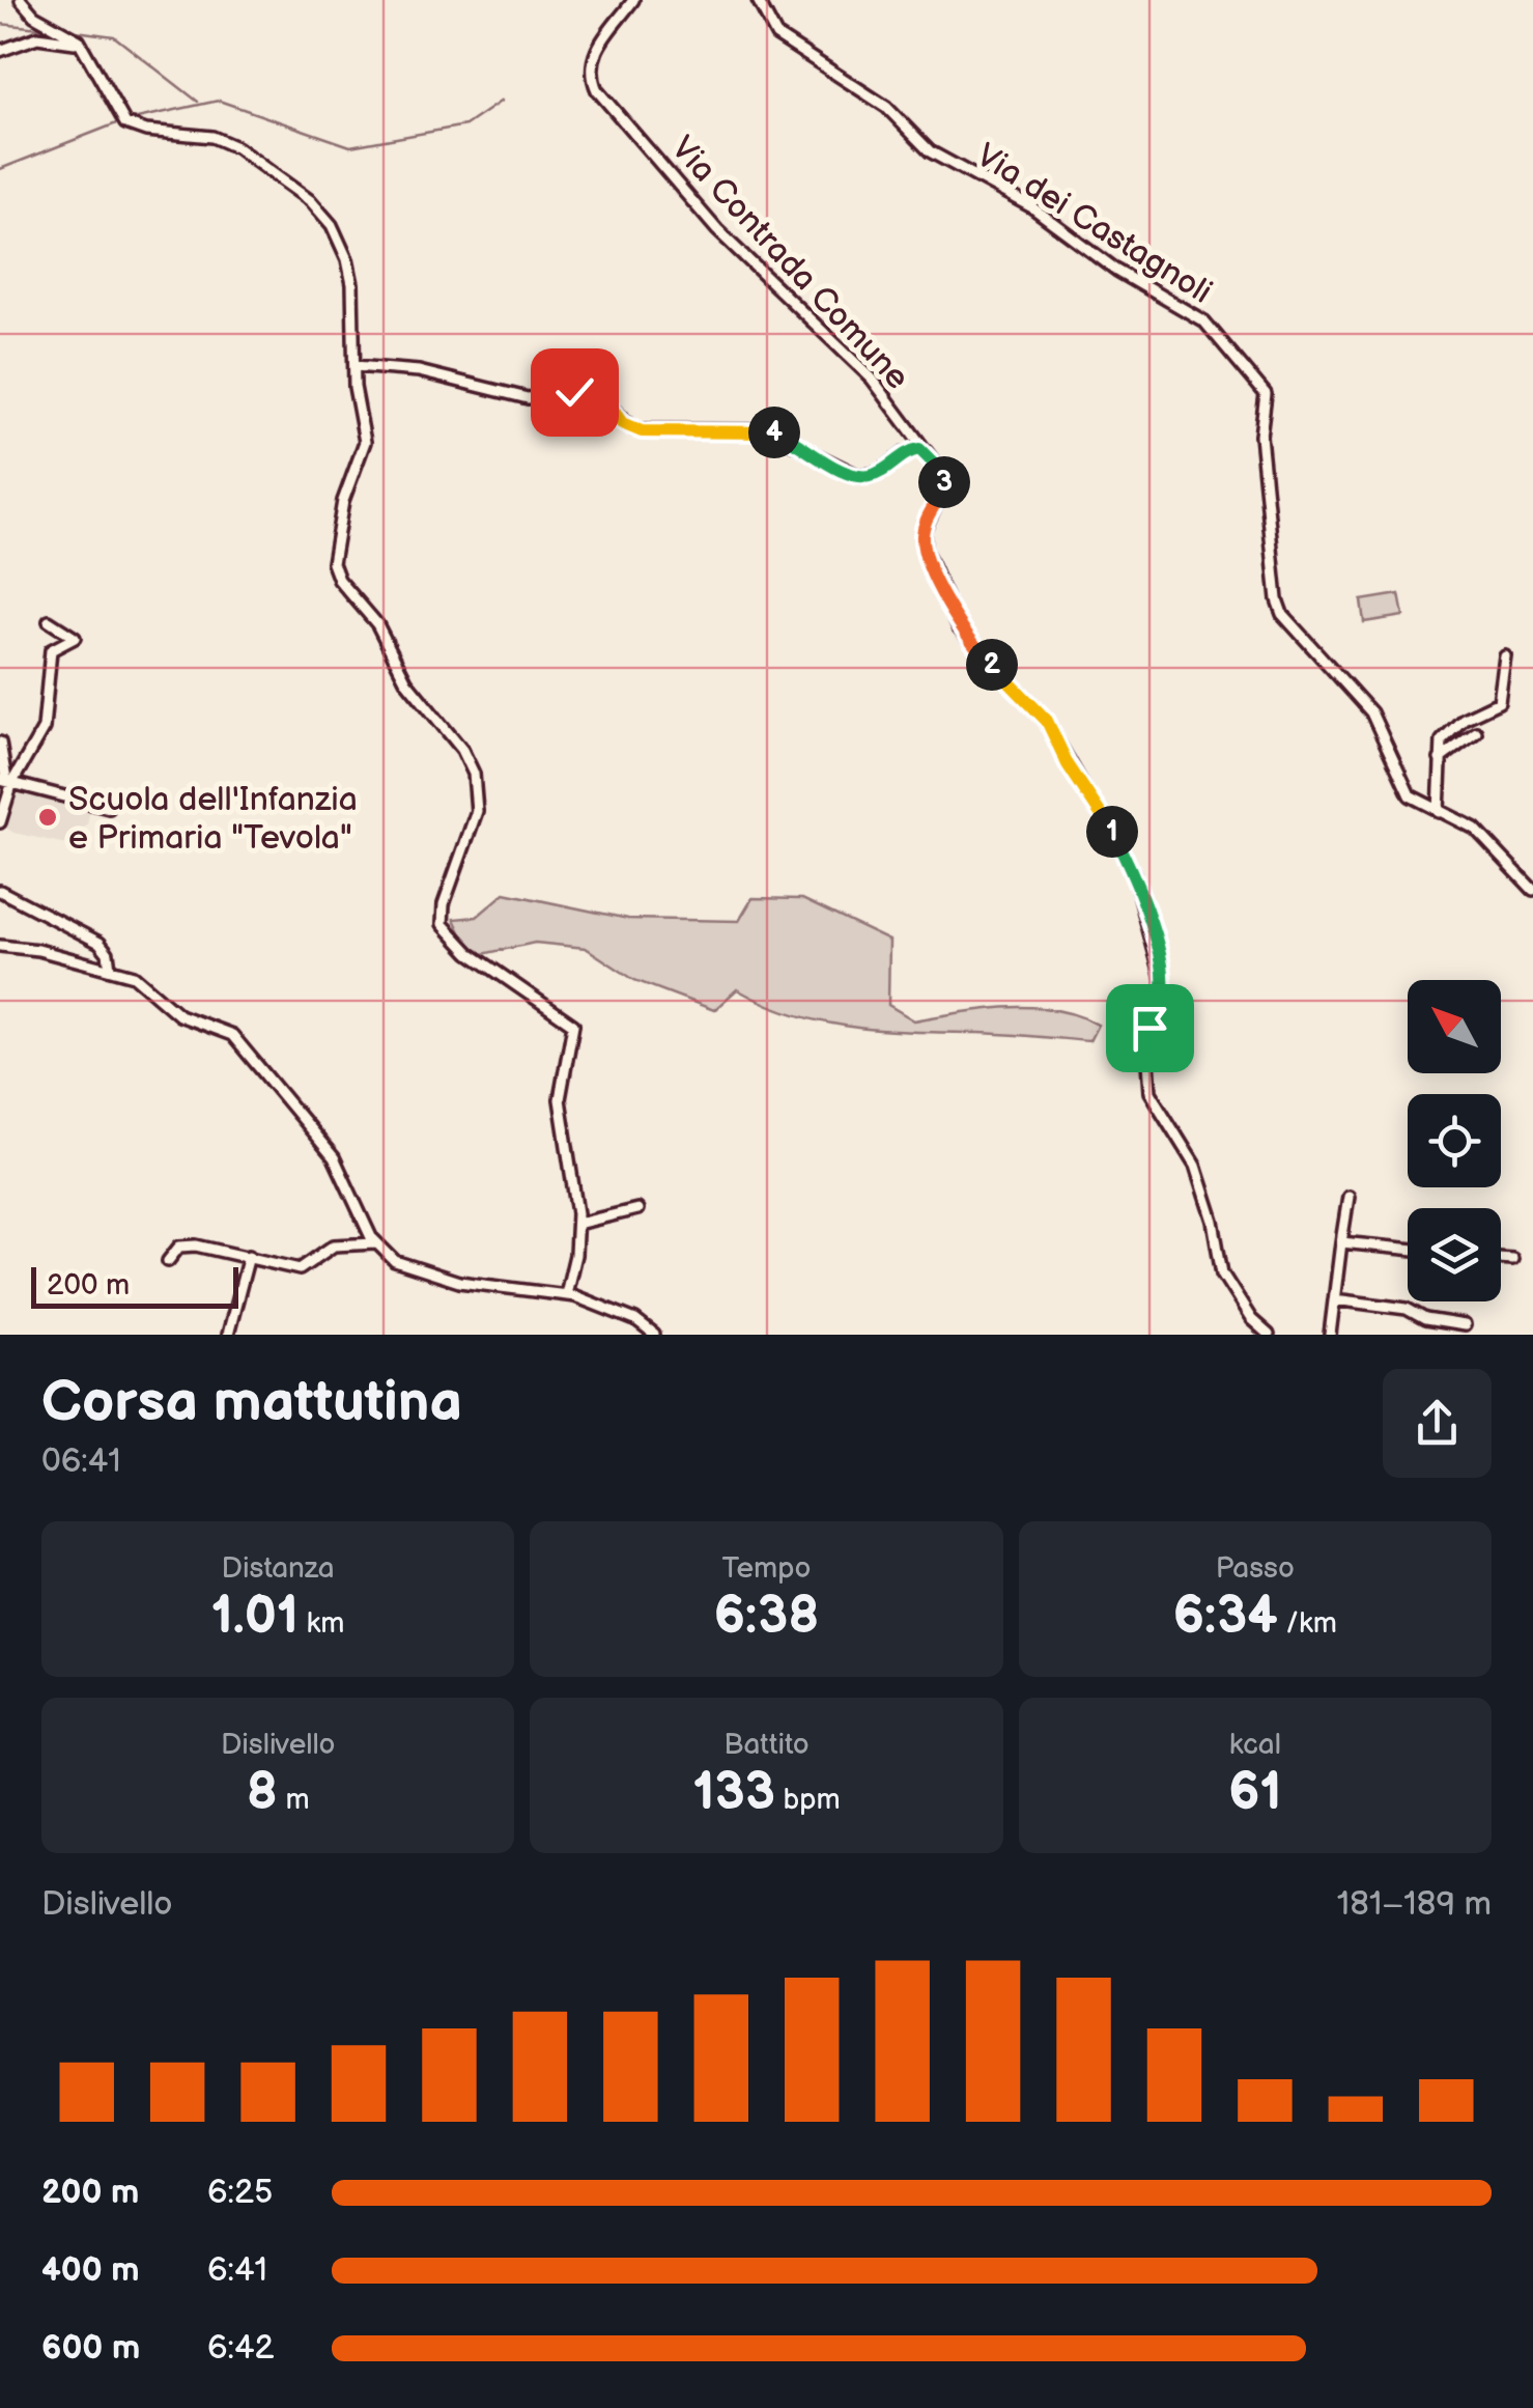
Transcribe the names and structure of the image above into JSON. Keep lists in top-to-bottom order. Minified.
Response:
{"streets":{"street":["Via dei Castagnoli","Via Contrada Comune"]},"places":["Scuola dell'Infanzia e Primaria \"Tevola\""],"scale_bar":"200 m","north":"top left","page":{"pins":["4","3","2","1"],"scale":"200 m","heading":["Corsa mattutina","06:41"],"stats":[["Distanza","1.01 km"],["Tempo","6:38"],["Passo","6:34 /km"],["Dislivello","8 m"],["Battito","133 bpm"],["kcal","61"]],"chart":["Dislivello","181–189 m"],"list":[{"name":"200 m","note":"6:25"},{"name":"400 m","note":"6:41"},{"name":"600 m","note":"6:42"}]}}
